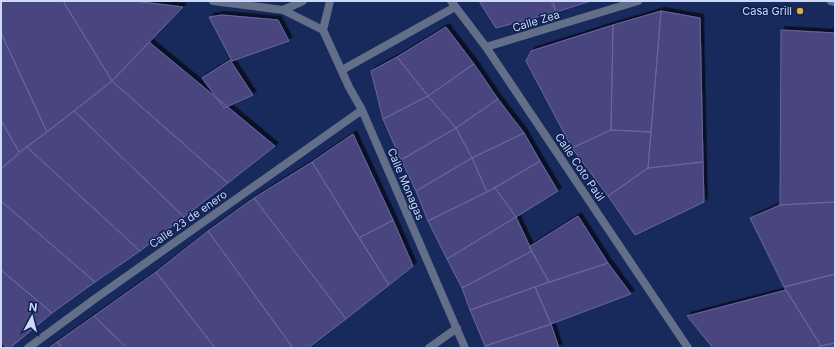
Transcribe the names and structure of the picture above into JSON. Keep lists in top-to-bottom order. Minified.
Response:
{"streets":{"street":["Calle Zea","Calle Coto Paúl","Calle Monagas","Calle 23 de enero"]},"crossings":[["Calle Zea","Calle Coto Paúl"],["Calle Monagas","Calle 23 de enero"]],"places":["Casa Grill"],"north":"top"}
